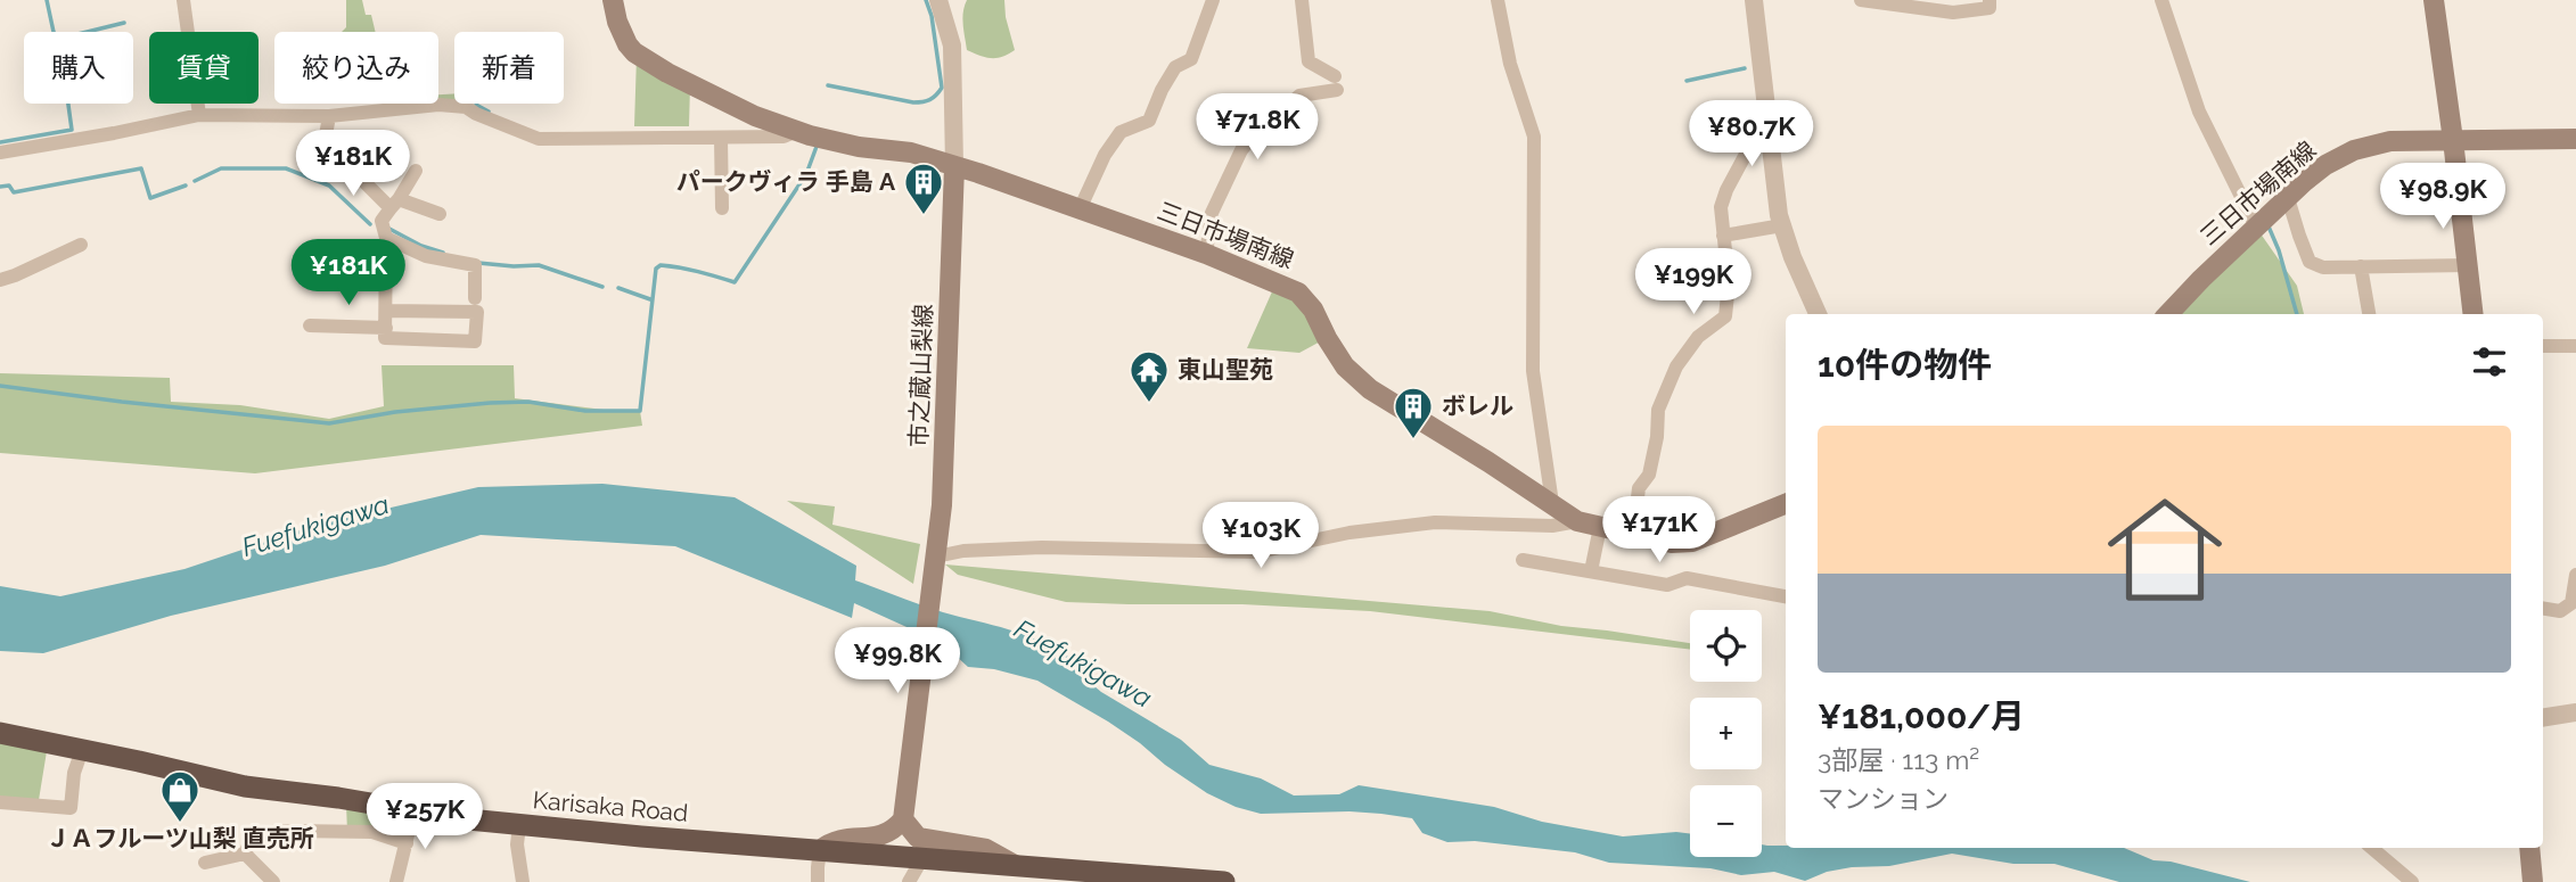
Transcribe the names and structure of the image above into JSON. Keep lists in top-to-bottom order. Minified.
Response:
{"streets":{"highway":["Karisaka Road"],"main road":["三日市場南線","市之蔵山梨線"]},"crossings":[["三日市場南線","市之蔵山梨線"]],"water":["Fuefukigawa"],"places":{"building":["パークヴィラ 手島 A","ボレル"],"temple":["東山聖苑"],"shop":["ＪＡフルーツ山梨 直売所"]},"page":{"chip":["購入","賃貸","絞り込み","新着"],"price":["¥71.8K","¥80.7K","¥181K","¥98.9K","¥181K","¥199K","¥171K","¥103K","¥99.8K","¥257K"],"heading":"10件の物件","list":[{"name":"¥181,000/月","note":"3部屋 · 113 m² · マンション"}],"map_buttons":["+","−"]}}
